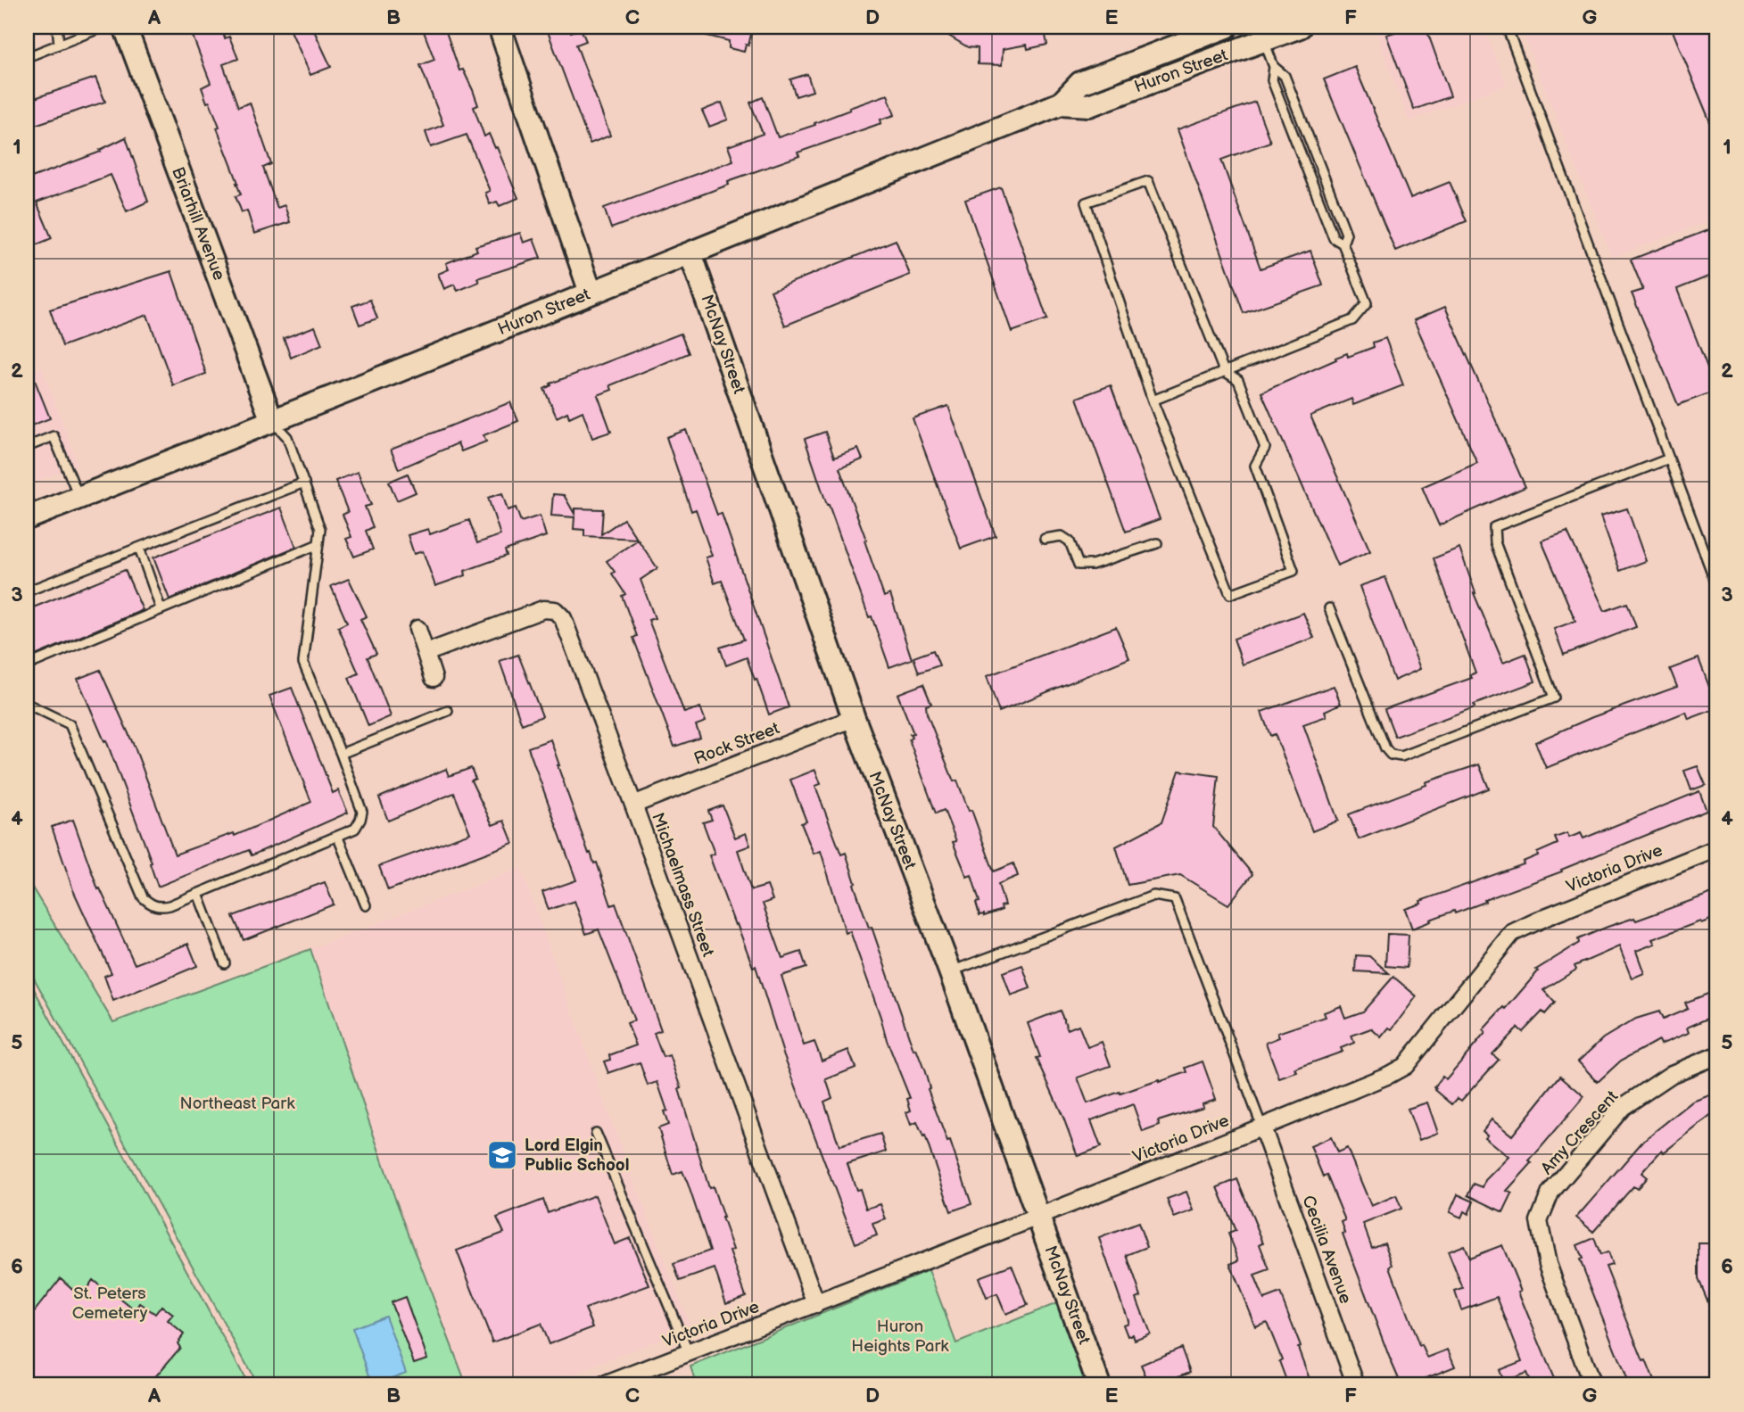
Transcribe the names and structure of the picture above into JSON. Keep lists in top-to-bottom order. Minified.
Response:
{"streets":{"street":["Huron Street","Briarhill Avenue","McNay Street","Rock Street","Victoria Drive","Michaelmass Street","Amy Crescent","Cecilia Avenue"]},"crossings":[["Huron Street","Briarhill Avenue"],["Huron Street","McNay Street"],["McNay Street","Rock Street"],["McNay Street","Victoria Drive"],["Rock Street","Michaelmass Street"],["Victoria Drive","Michaelmass Street"],["Victoria Drive","Cecilia Avenue"]],"parks":["Northeast Park","St. Peters Cemetery","Huron Heights Park"],"places":{"school or university":["Lord Elgin Public School"]},"grid":{"columns":["A","B","C","D","E","F","G"],"rows":["1","2","3","4","5","6"]}}
